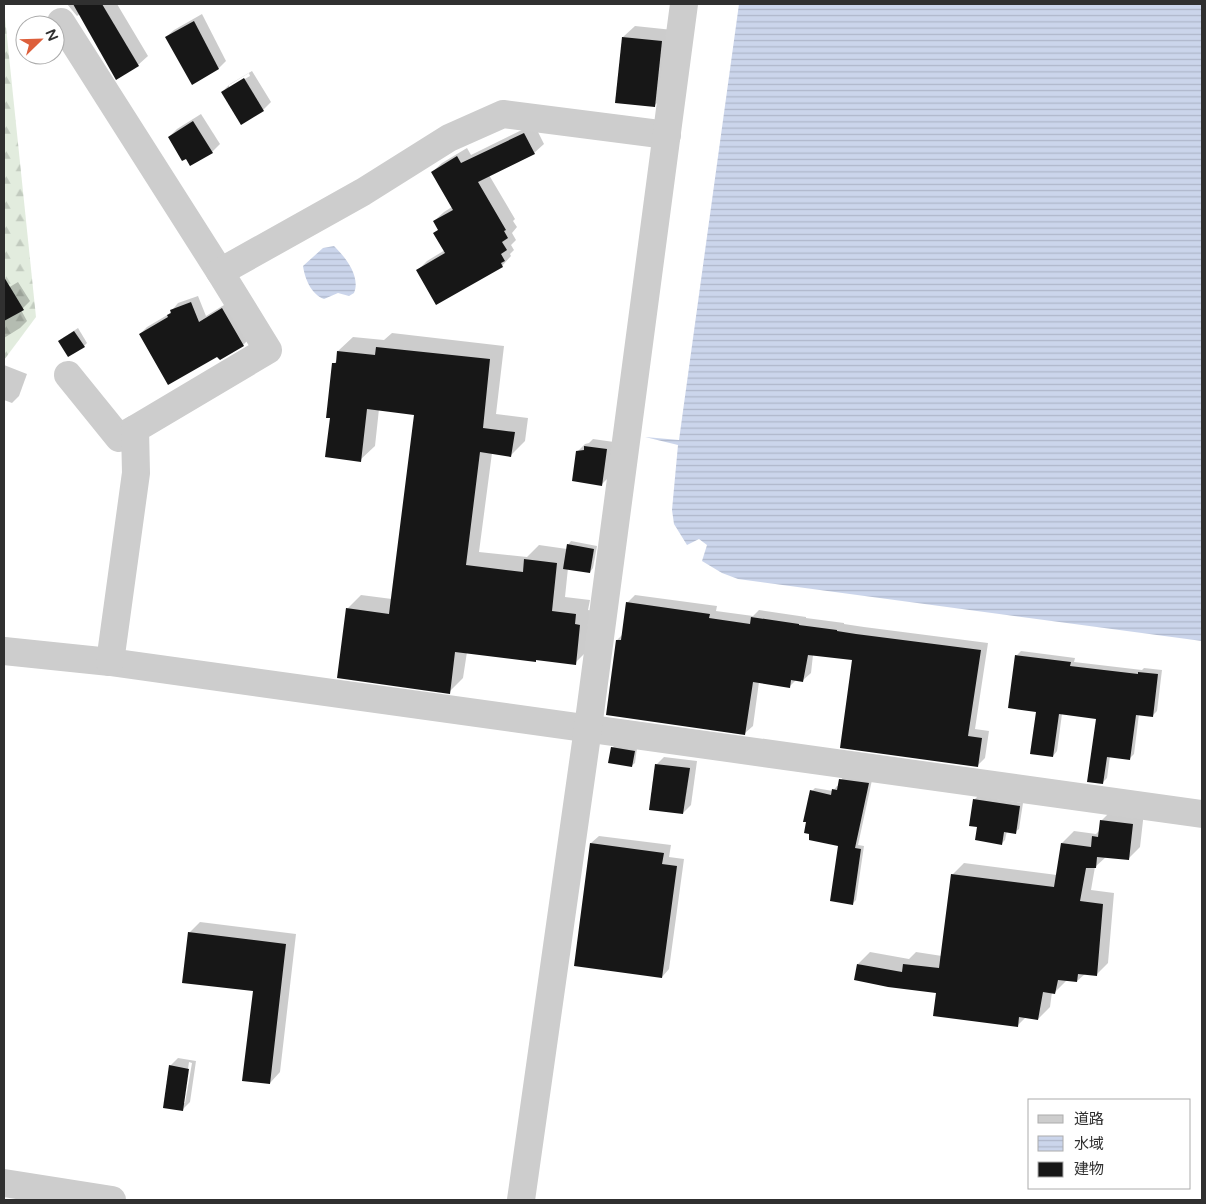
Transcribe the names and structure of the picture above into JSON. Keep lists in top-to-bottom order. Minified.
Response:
{"legend":["道路","水域","建物"],"north":"top right"}
